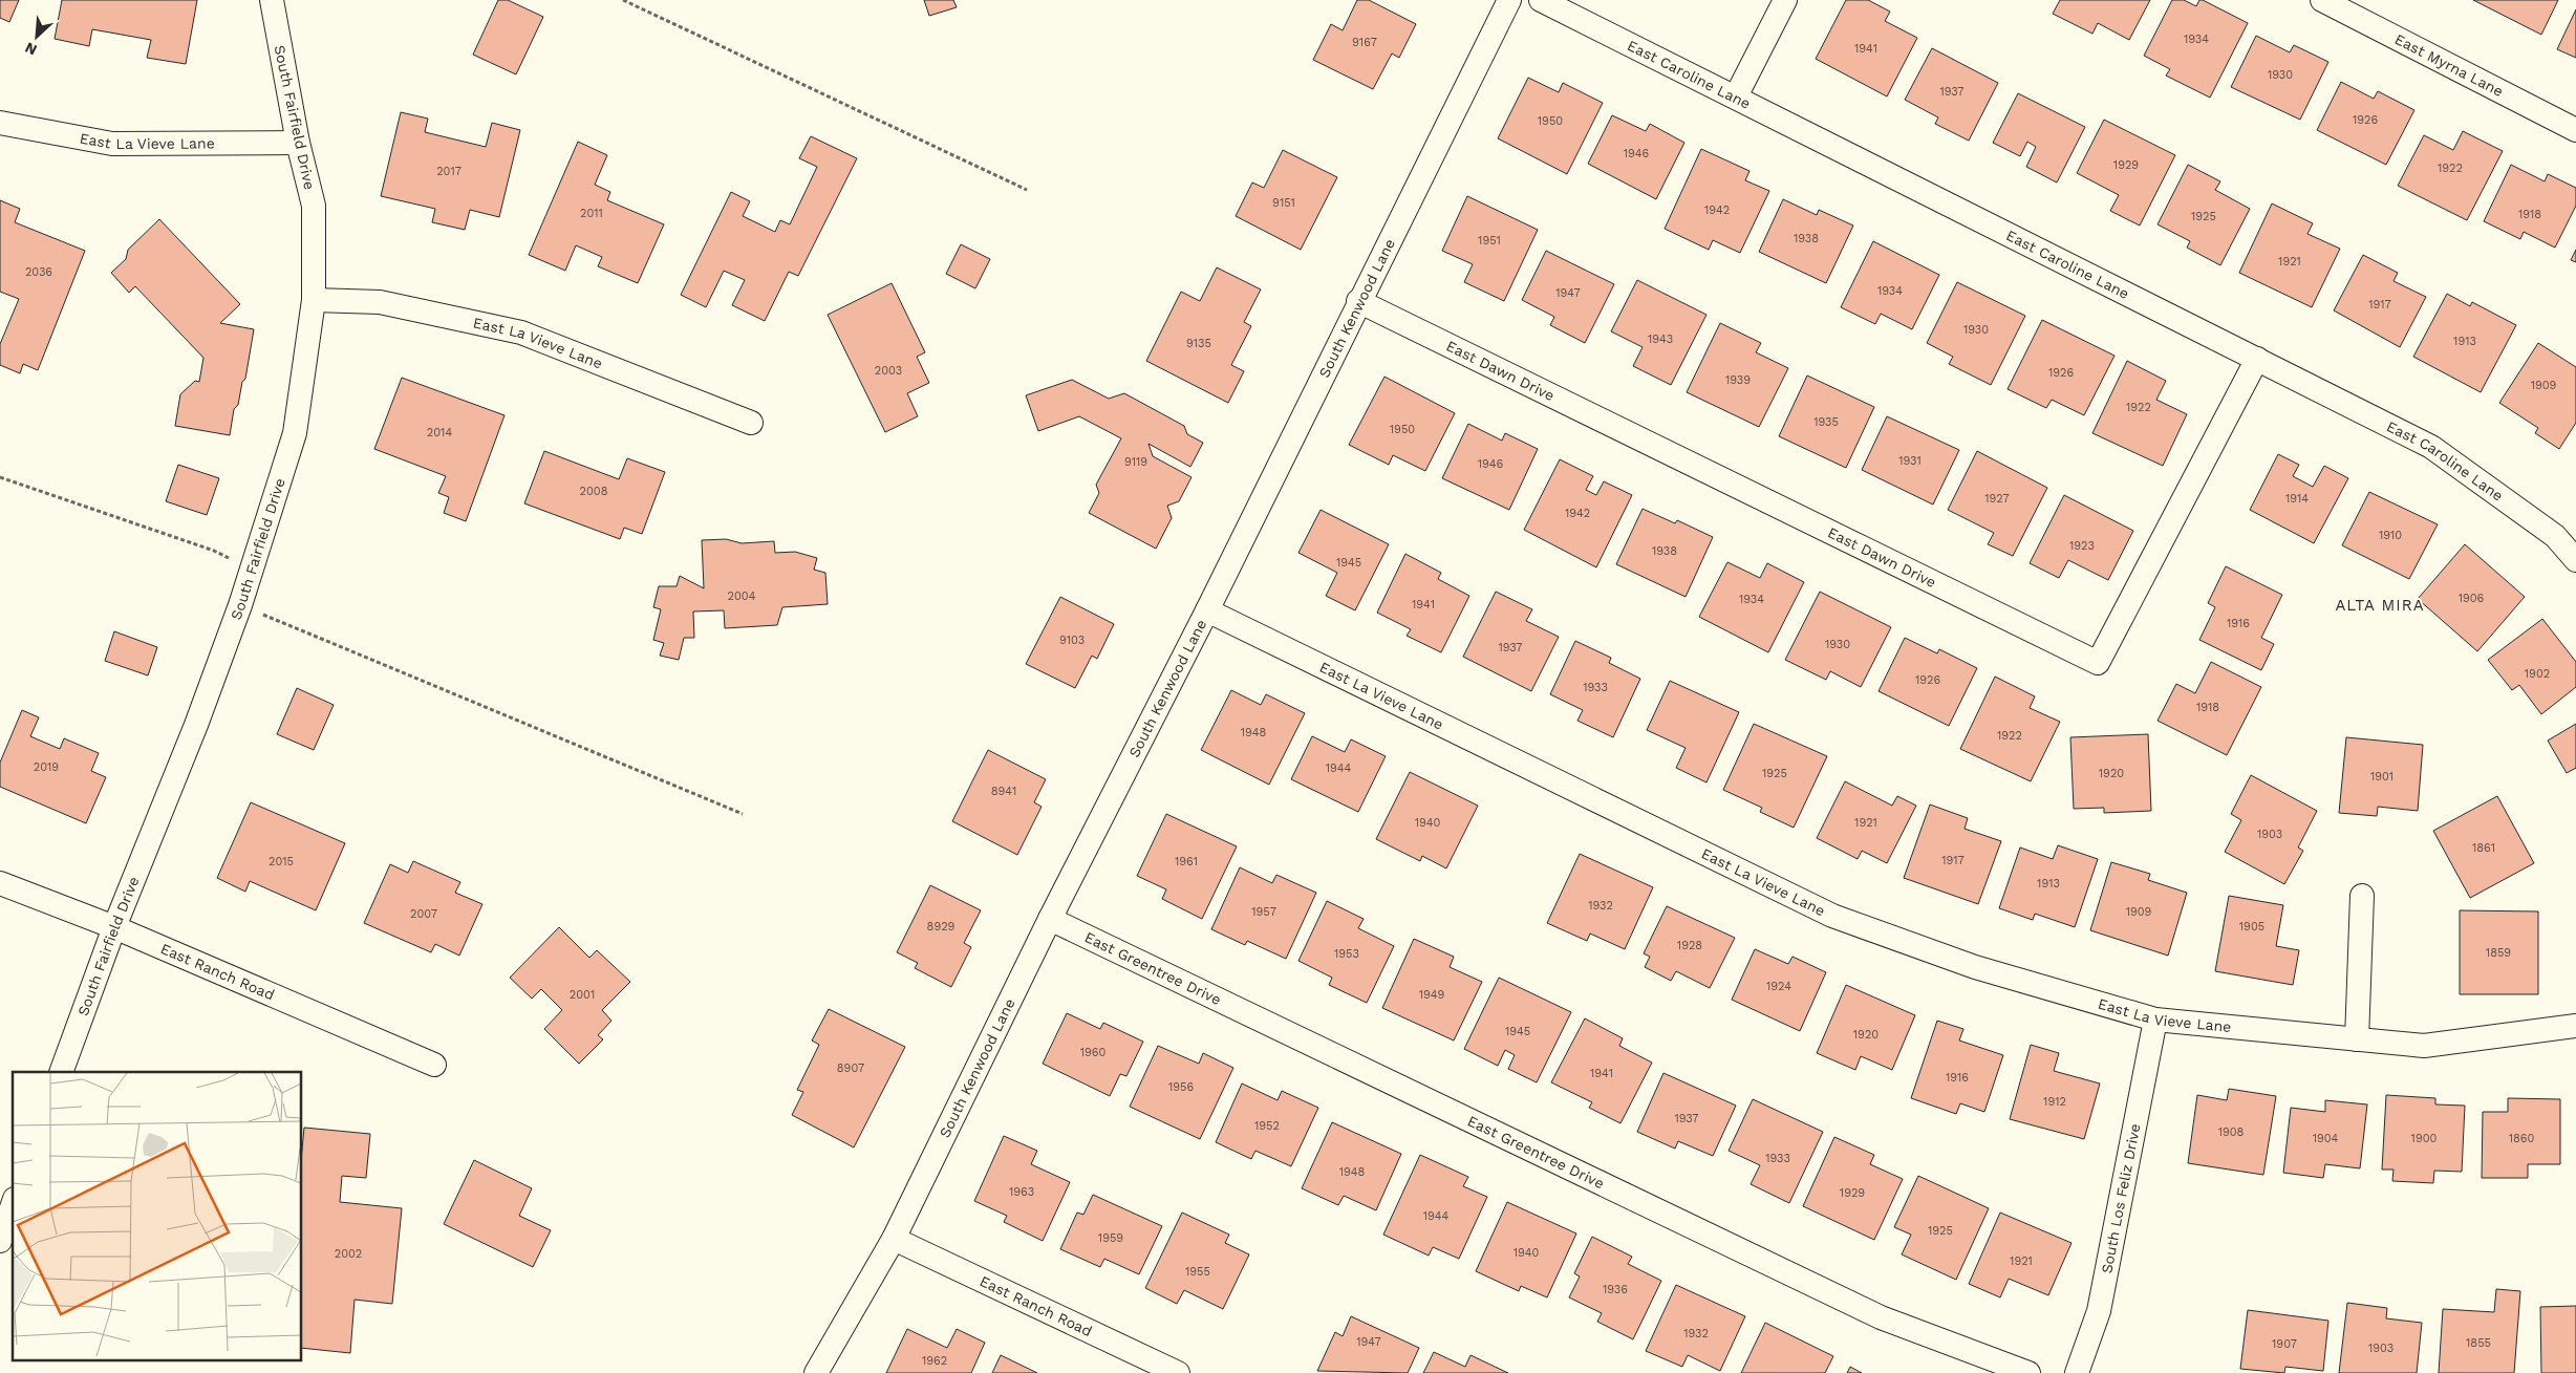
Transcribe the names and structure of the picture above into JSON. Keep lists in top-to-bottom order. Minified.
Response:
{"streets":{"street":["East Myrna Lane","East Caroline Lane","South Fairfield Drive","East La Vieve Lane","South Kenwood Lane","East Dawn Drive","East Greentree Drive","East Ranch Road","South Los Feliz Drive"]},"crossings":[["East Caroline Lane","East Dawn Drive"],["South Fairfield Drive","East La Vieve Lane"],["South Fairfield Drive","East Ranch Road"],["East La Vieve Lane","South Kenwood Lane"],["East La Vieve Lane","South Los Feliz Drive"],["South Kenwood Lane","East Dawn Drive"],["South Kenwood Lane","East Greentree Drive"],["South Kenwood Lane","East Ranch Road"]],"districts":["ALTA MIRA"],"house_numbers":["1934","9167","1941","1930","1937","1926","1950","1946","1929","1922","2017","9151","1942","2011","1918","1925","1938","1951","1921","2036","1934","1947","1917","1930","1943","1913","9135","2003","1926","1939","1909","1922","1935","1950","2014","1931","9119","1946","2008","1927","1914","1942","1910","1923","1938","1945","2004","1906","1934","1941","1916","9103","1930","1937","1902","1926","1933","1918","1948","1922","2019","1944","1925","1920","1901","8941","1940","1921","1903","1861","1917","2015","1961","1913","1932","1957","1909","2007","8929","1905","1928","1859","1953","1924","2001","1949","1945","1920","1960","8907","1941","1916","1956","1912","1937","1952","1908","1904","1900","1860","1933","1948","1963","1929","1944","1925","1959","1940","2002","1921","1955","1936","1932","1947","1855","1907","1903","1962"],"north":"bottom left"}
